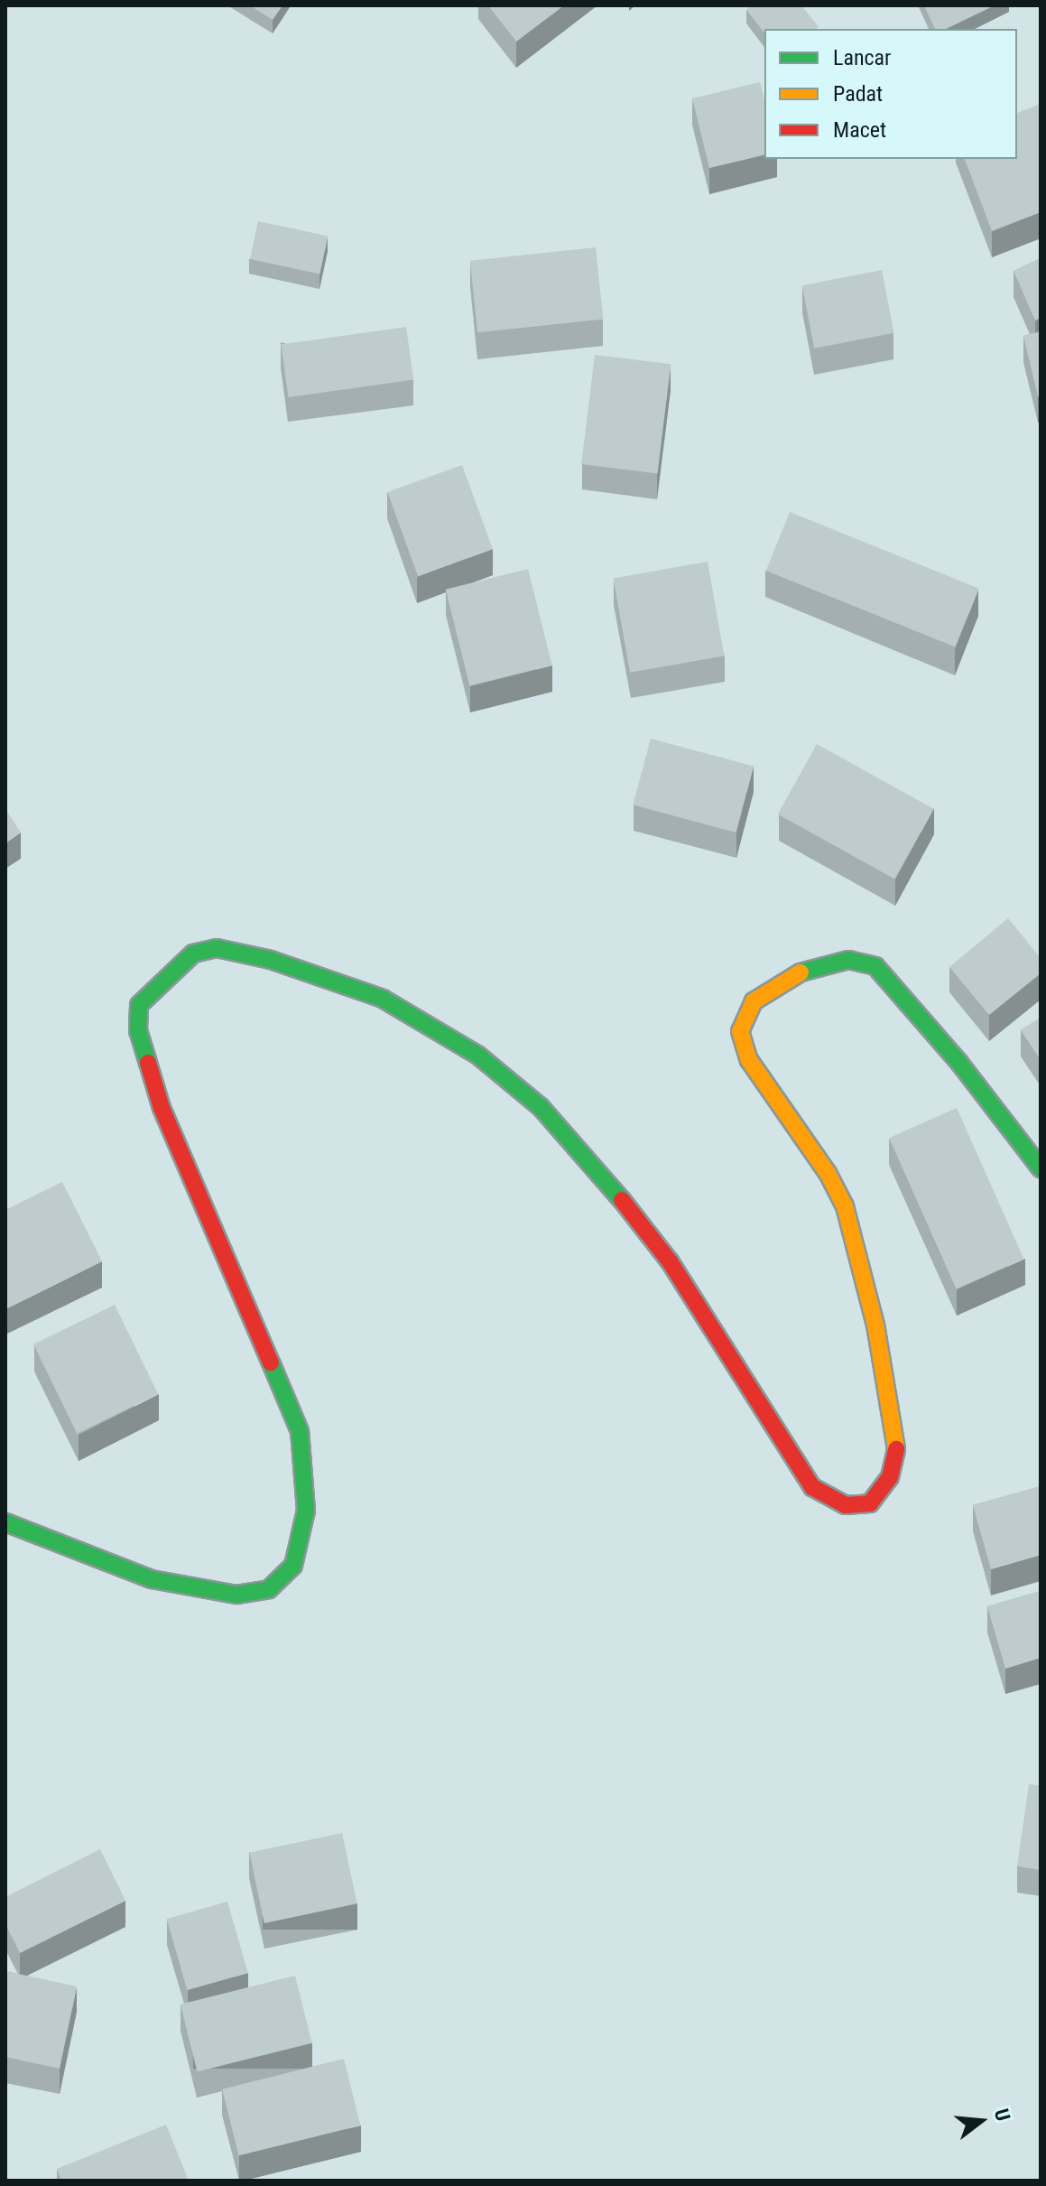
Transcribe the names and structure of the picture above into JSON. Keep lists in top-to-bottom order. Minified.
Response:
{"legend":["Lancar","Padat","Macet"],"north":"right"}
